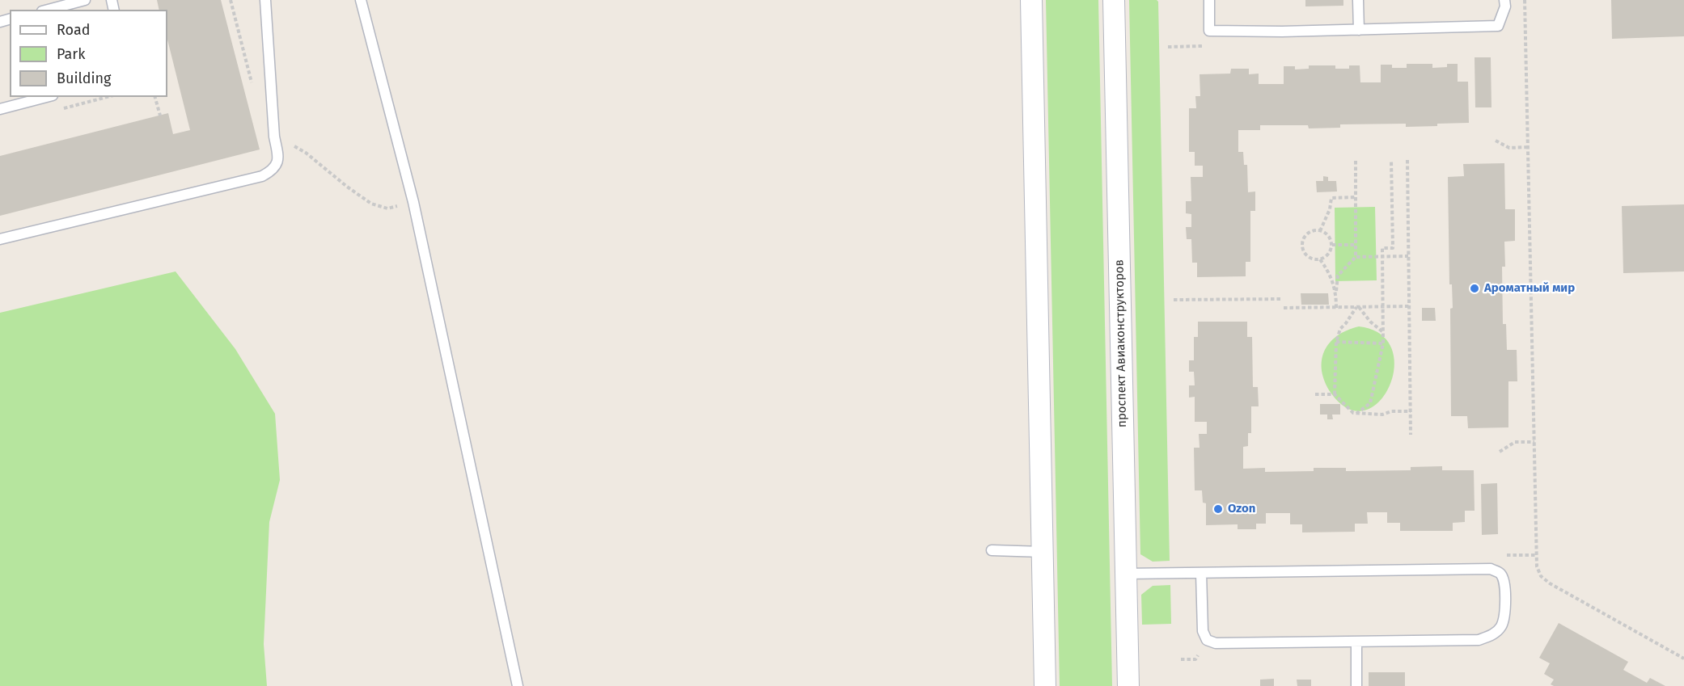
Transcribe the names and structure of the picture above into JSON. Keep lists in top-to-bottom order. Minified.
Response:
{"streets":{"street":["проспект Авиаконструкторов"]},"places":["Ароматный мир","Ozon"],"legend":["Road","Park","Building"]}
